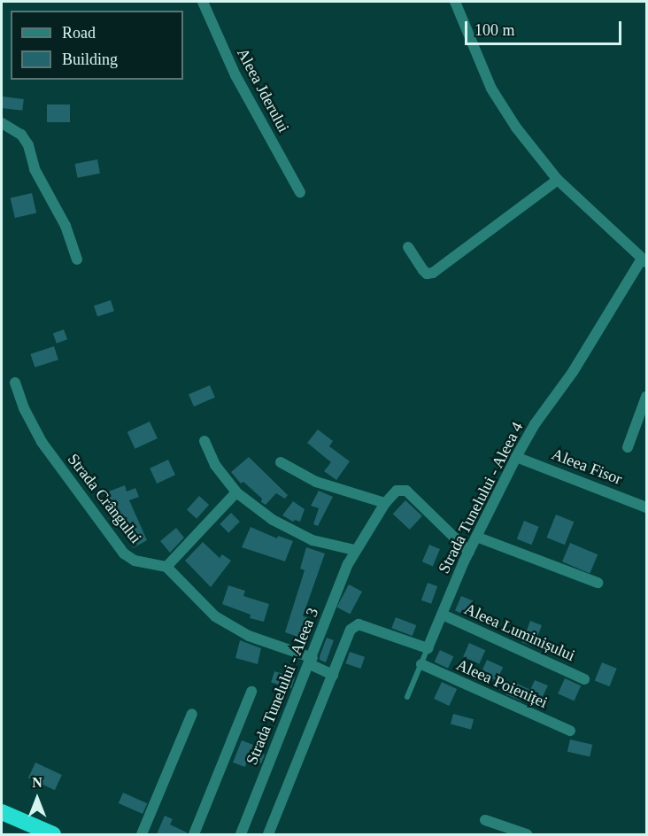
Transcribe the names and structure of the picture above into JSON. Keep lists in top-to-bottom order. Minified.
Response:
{"streets":{"street":["Aleea Jderului","Aleea Fisor","Strada Tunelului - Aleea 4","Strada Crângului","Aleea Luminișului","Aleea Poieniței","Strada Tunelului - Aleea 3"]},"crossings":[["Aleea Fisor","Strada Tunelului - Aleea 4"],["Strada Tunelului - Aleea 4","Aleea Luminișului"],["Strada Tunelului - Aleea 4","Aleea Poieniței"]],"legend":["Road","Building"],"scale_bar":"100 m","north":"top"}
